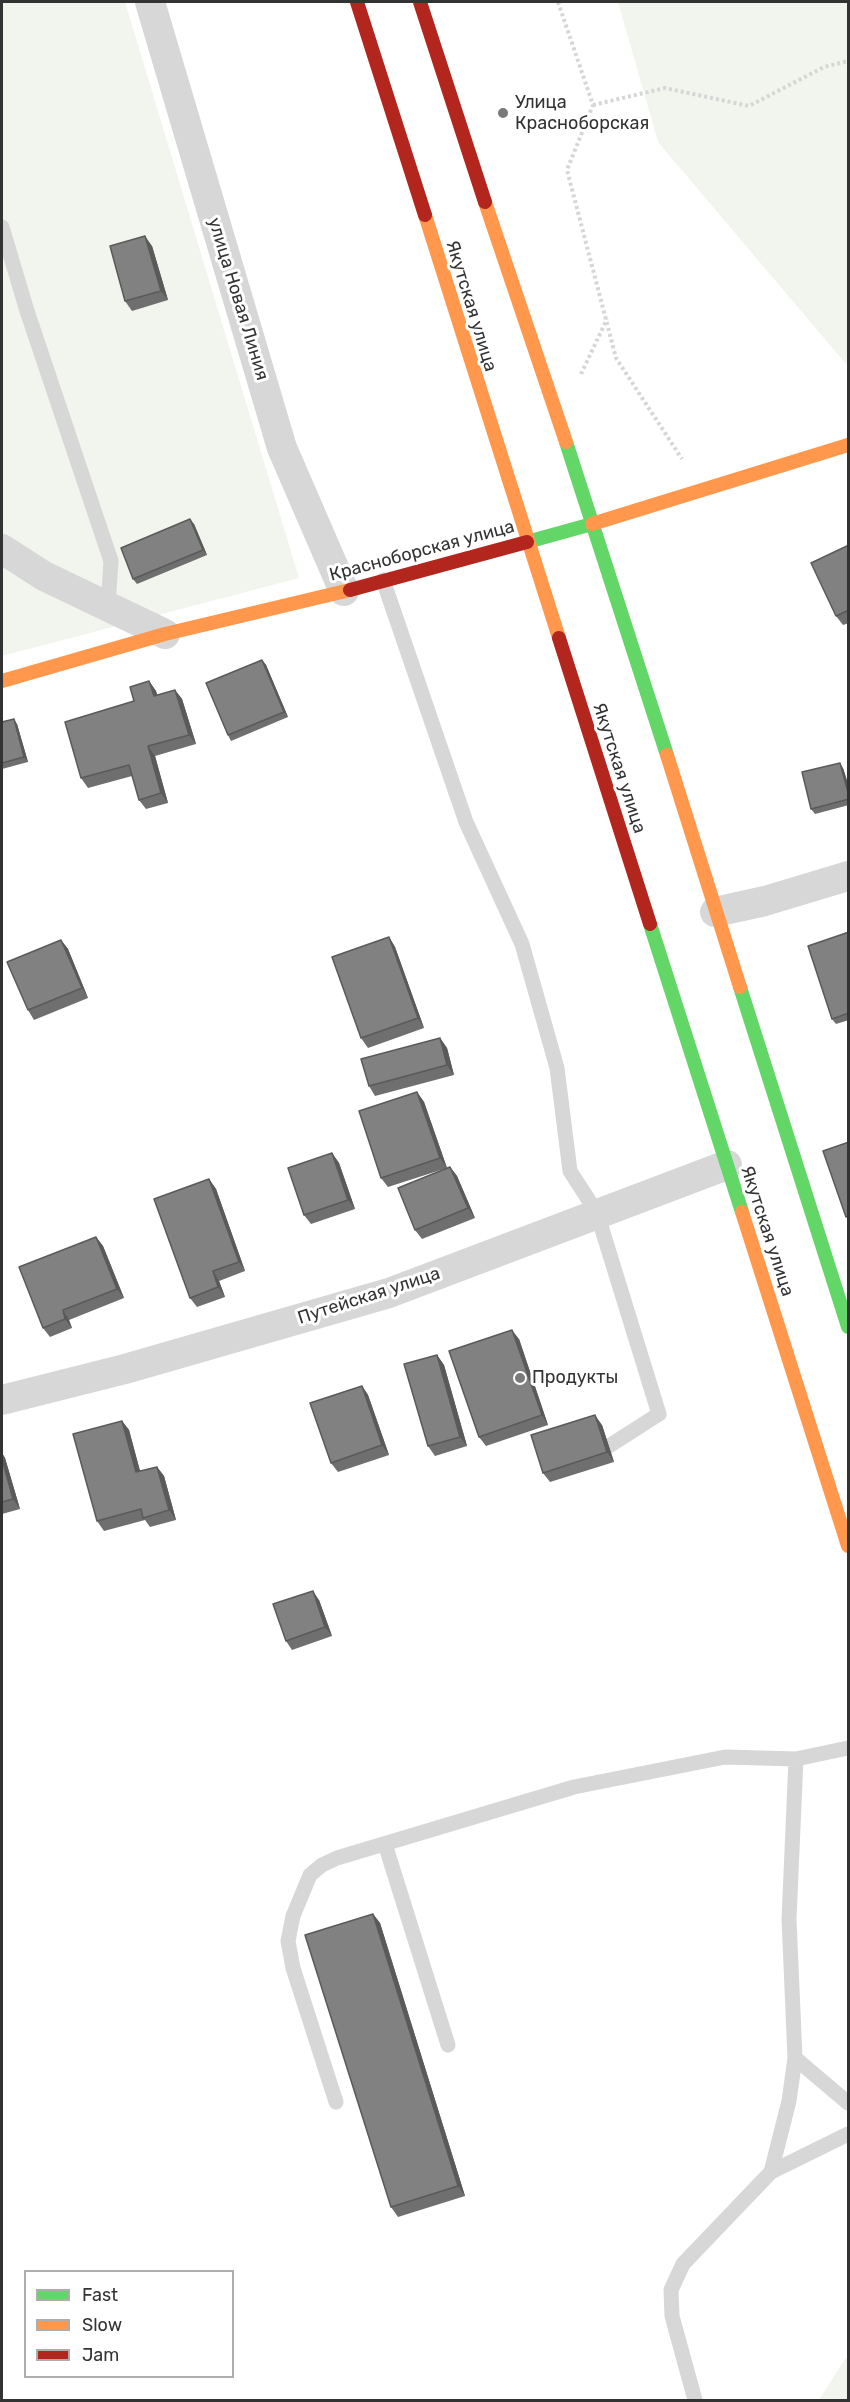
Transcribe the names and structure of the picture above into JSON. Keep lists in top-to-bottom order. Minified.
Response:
{"streets":{"main road":["Якутская улица","Красноборская улица"],"street":["улица Новая Линия","Путейская улица"]},"crossings":[["улица Новая Линия","Красноборская улица"],["Якутская улица","Красноборская улица"],["Якутская улица","Путейская улица"]],"places":["Улица Красноборская","Продукты"],"legend":["Fast","Slow","Jam"]}
